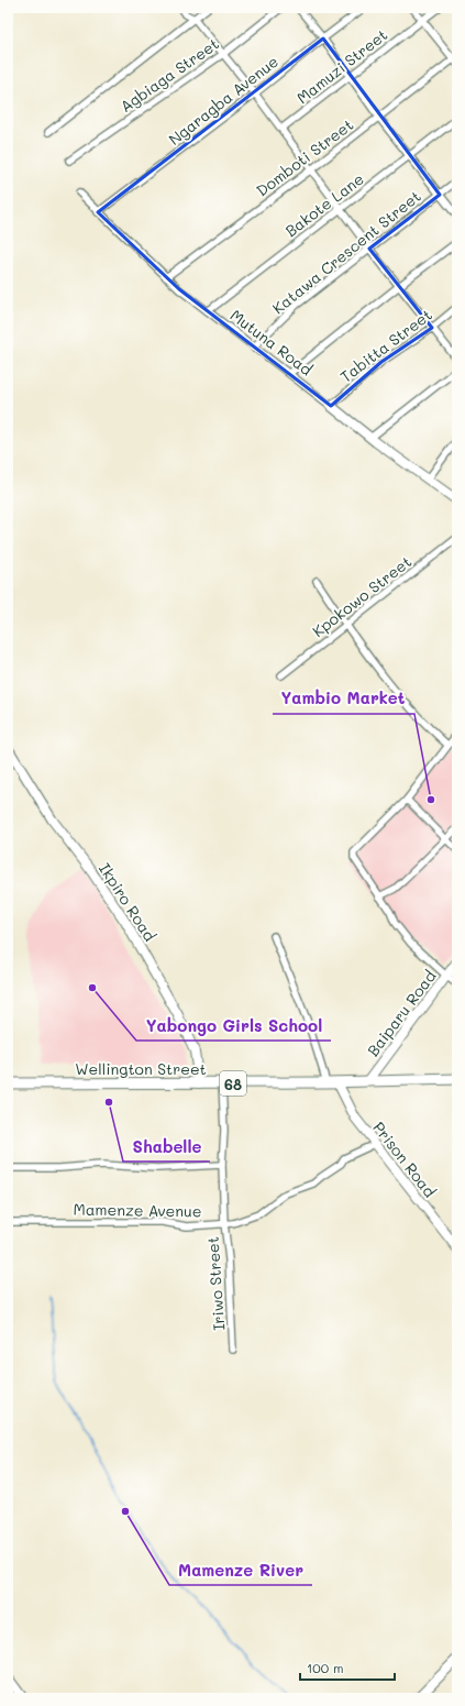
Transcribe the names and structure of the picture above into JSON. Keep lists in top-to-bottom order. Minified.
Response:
{"streets":{"main road":["Wellington Street","68"],"street":["Mamuzi Street","Agbiaga Street","Ngaragba Avenue","Domboti Street","Bakote Lane","Katawa Crescent Street","Mutuna Road","Tabitta Street","Kpokowo Street","Ikpiro Road","Baiparu Road","Prison Road","Mamenze Avenue","Iriwo Street"]},"crossings":[["Ngaragba Avenue","Mutuna Road"],["Domboti Street","Mutuna Road"],["Bakote Lane","Mutuna Road"],["Katawa Crescent Street","Mutuna Road"],["Mutuna Road","Tabitta Street"],["Ikpiro Road","Wellington Street"],["Baiparu Road","Wellington Street"],["Wellington Street","Prison Road"],["Wellington Street","Iriwo Street"],["Prison Road","Mamenze Avenue"],["Mamenze Avenue","Iriwo Street"]],"places":["Yambio Market","Yabongo Girls School","Shabelle","Mamenze River"],"scale_bar":"100 m"}
